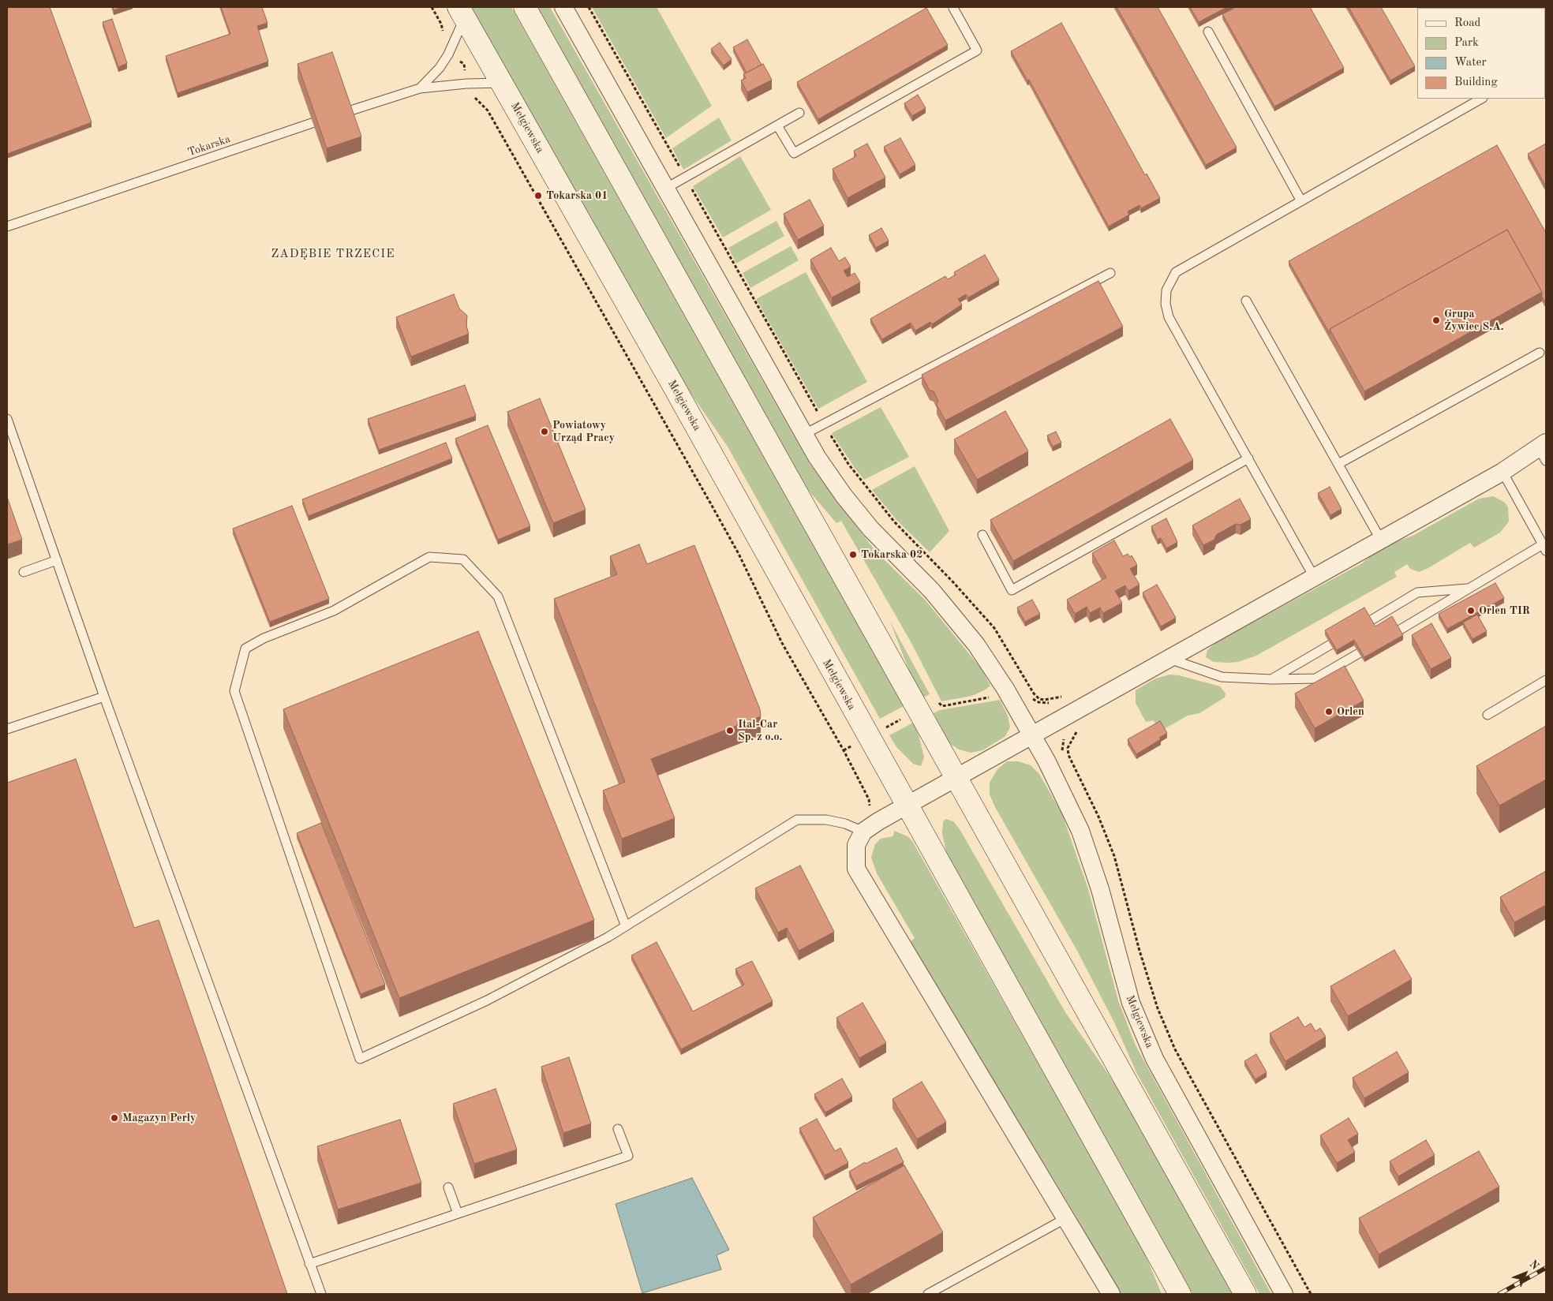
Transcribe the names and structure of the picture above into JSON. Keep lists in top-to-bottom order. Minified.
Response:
{"streets":{"main road":["Mełgiewska"],"lane":["Tokarska"]},"crossings":[["Mełgiewska","Tokarska"]],"districts":["ZADĘBIE TRZECIE"],"places":["Tokarska 01","Grupa Żywiec S.A.","Powiatowy Urząd Pracy","Tokarska 02","Orlen TIR","Orlen","Ital-Car Sp. z o.o.","Magazyn Perły"],"legend":["Road","Park","Water","Building"],"north":"top right"}
